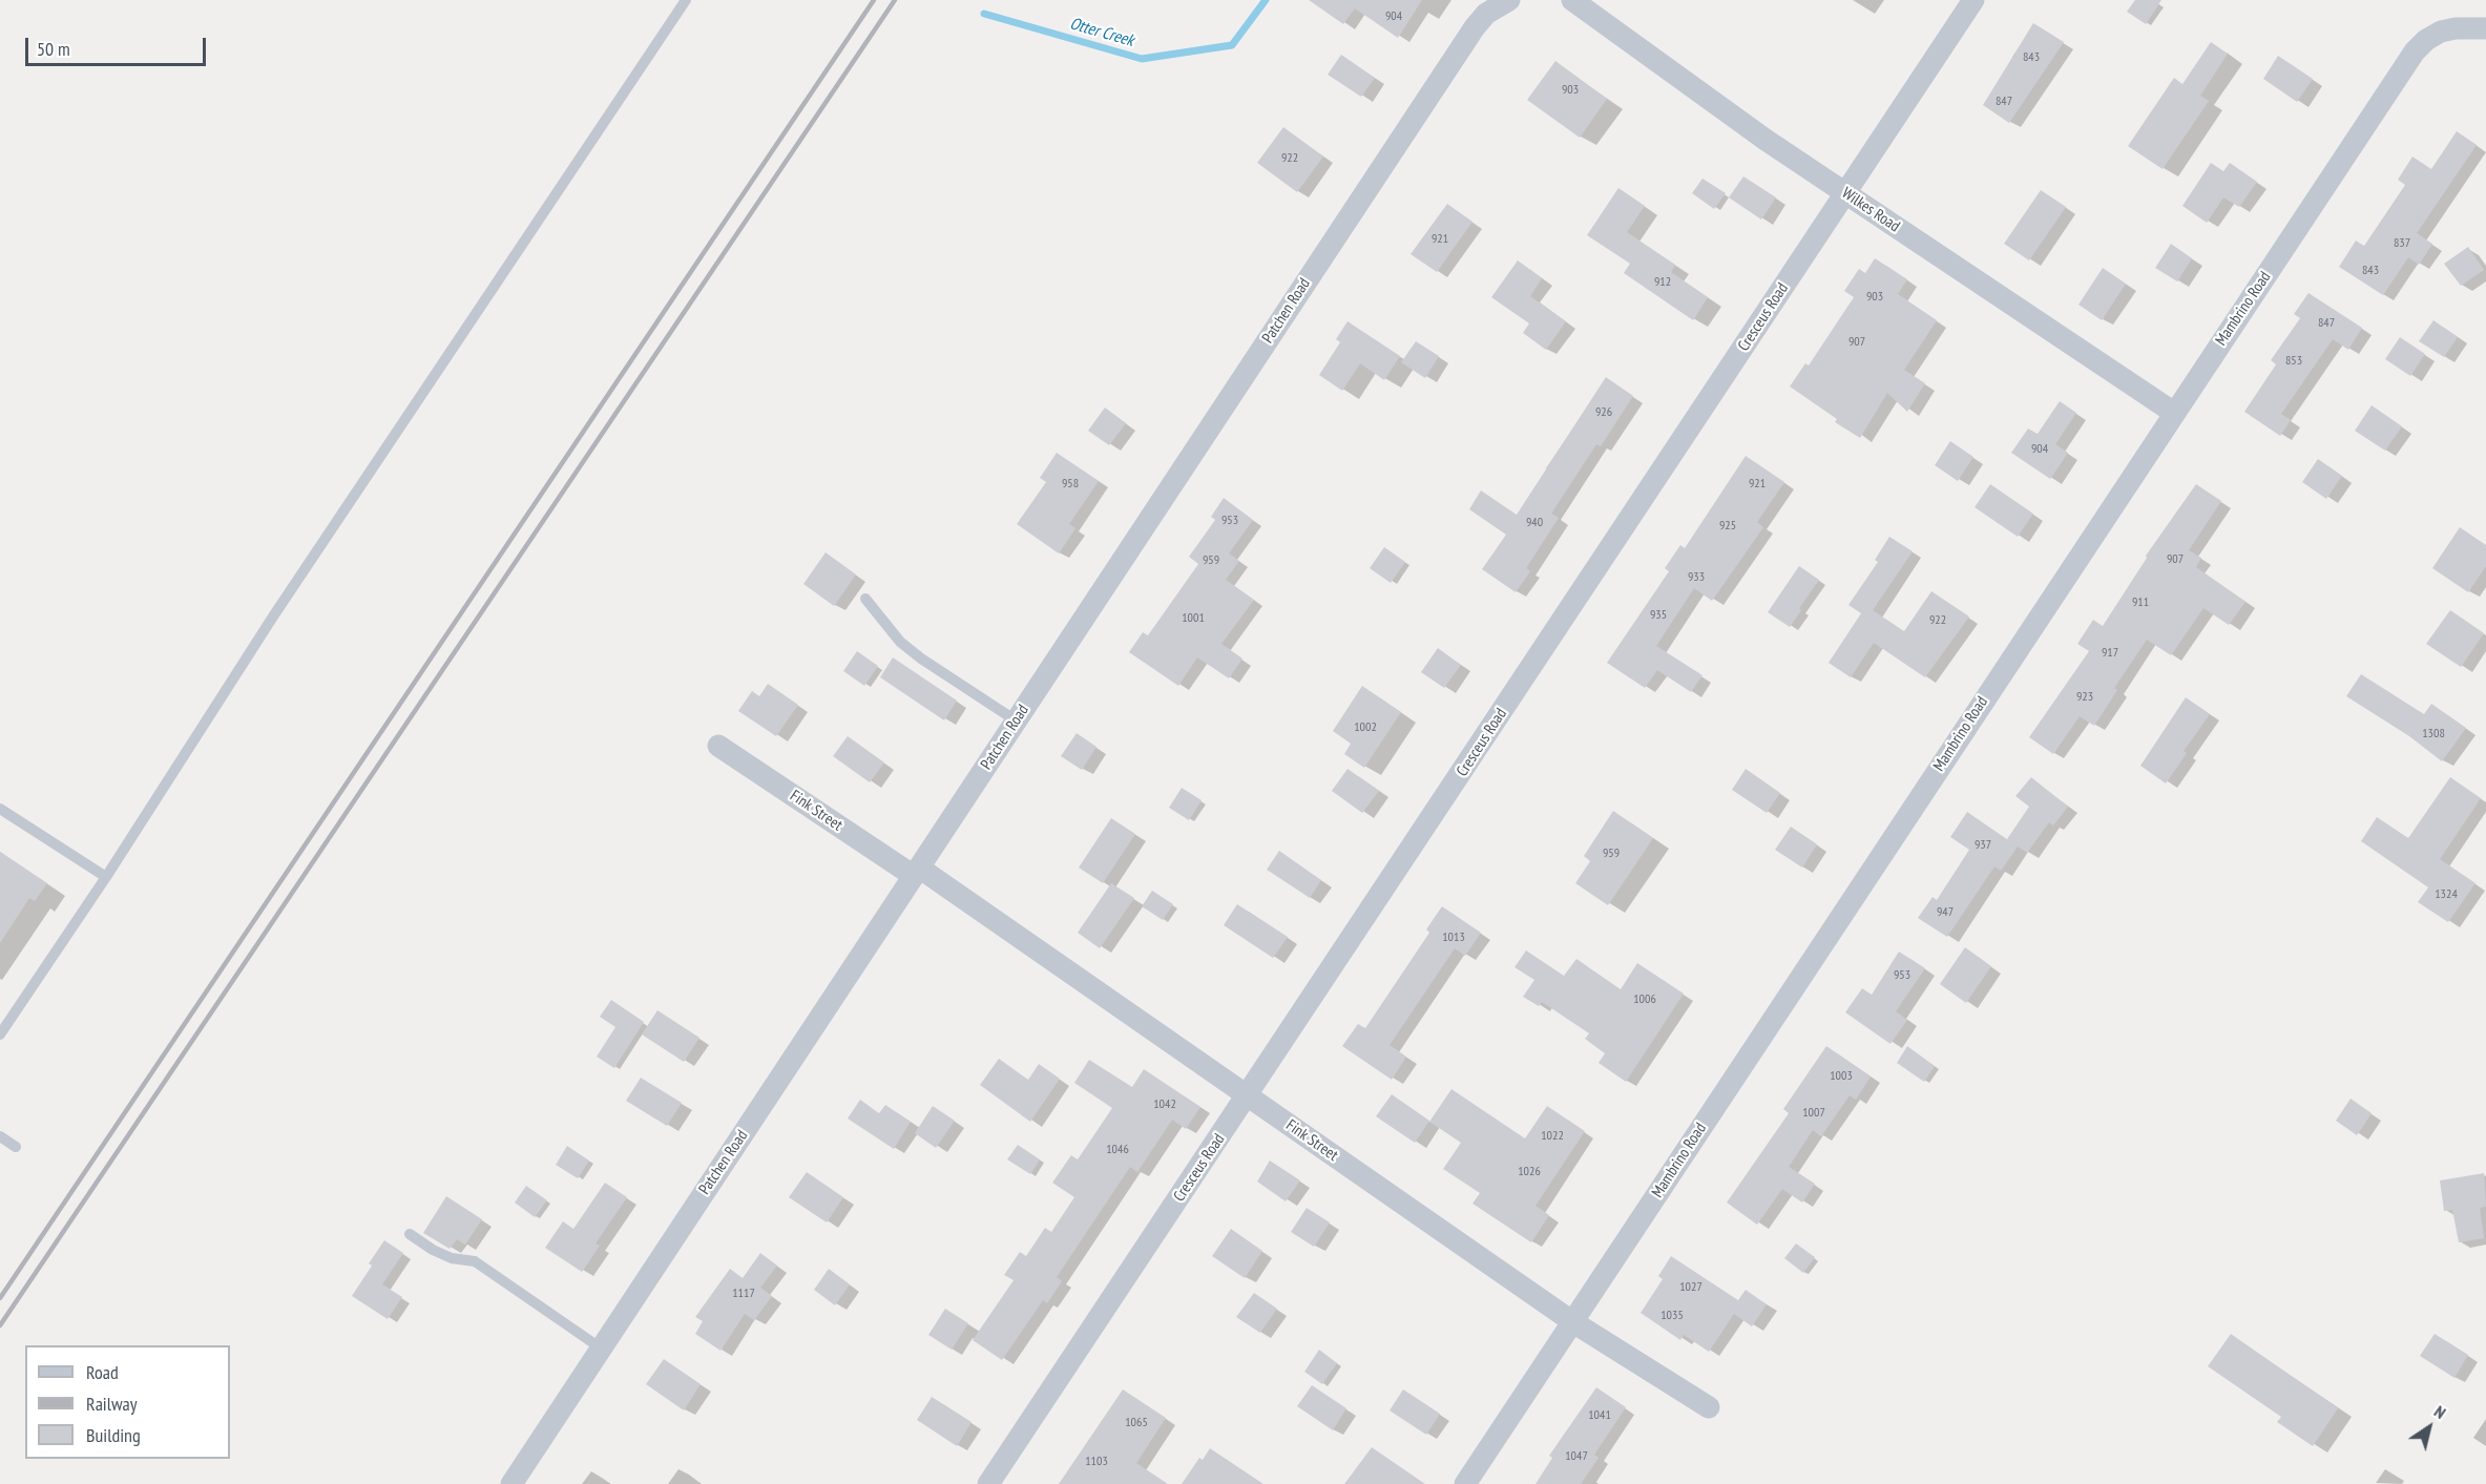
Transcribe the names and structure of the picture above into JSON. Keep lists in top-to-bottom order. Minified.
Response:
{"streets":{"street":["Wilkes Road","Mambrino Road","Patchen Road","Cresceus Road","Fink Street"]},"crossings":[["Wilkes Road","Mambrino Road"],["Wilkes Road","Cresceus Road"],["Mambrino Road","Fink Street"],["Patchen Road","Fink Street"],["Cresceus Road","Fink Street"]],"water":["Otter Creek"],"house_numbers":["904","843","903","847","922","921","837","843","912","903","847","907","853","926","904","958","921","953","940","925","907","959","933","911","935","1001","922","917","923","1002","1308","937","959","1324","947","1013","953","1006","1003","1042","1007","1022","1046","1026","1027","1117","1035","1041","1065","1047","1103"],"legend":["Road","Railway","Building"],"scale_bar":"50 m","north":"top right"}
